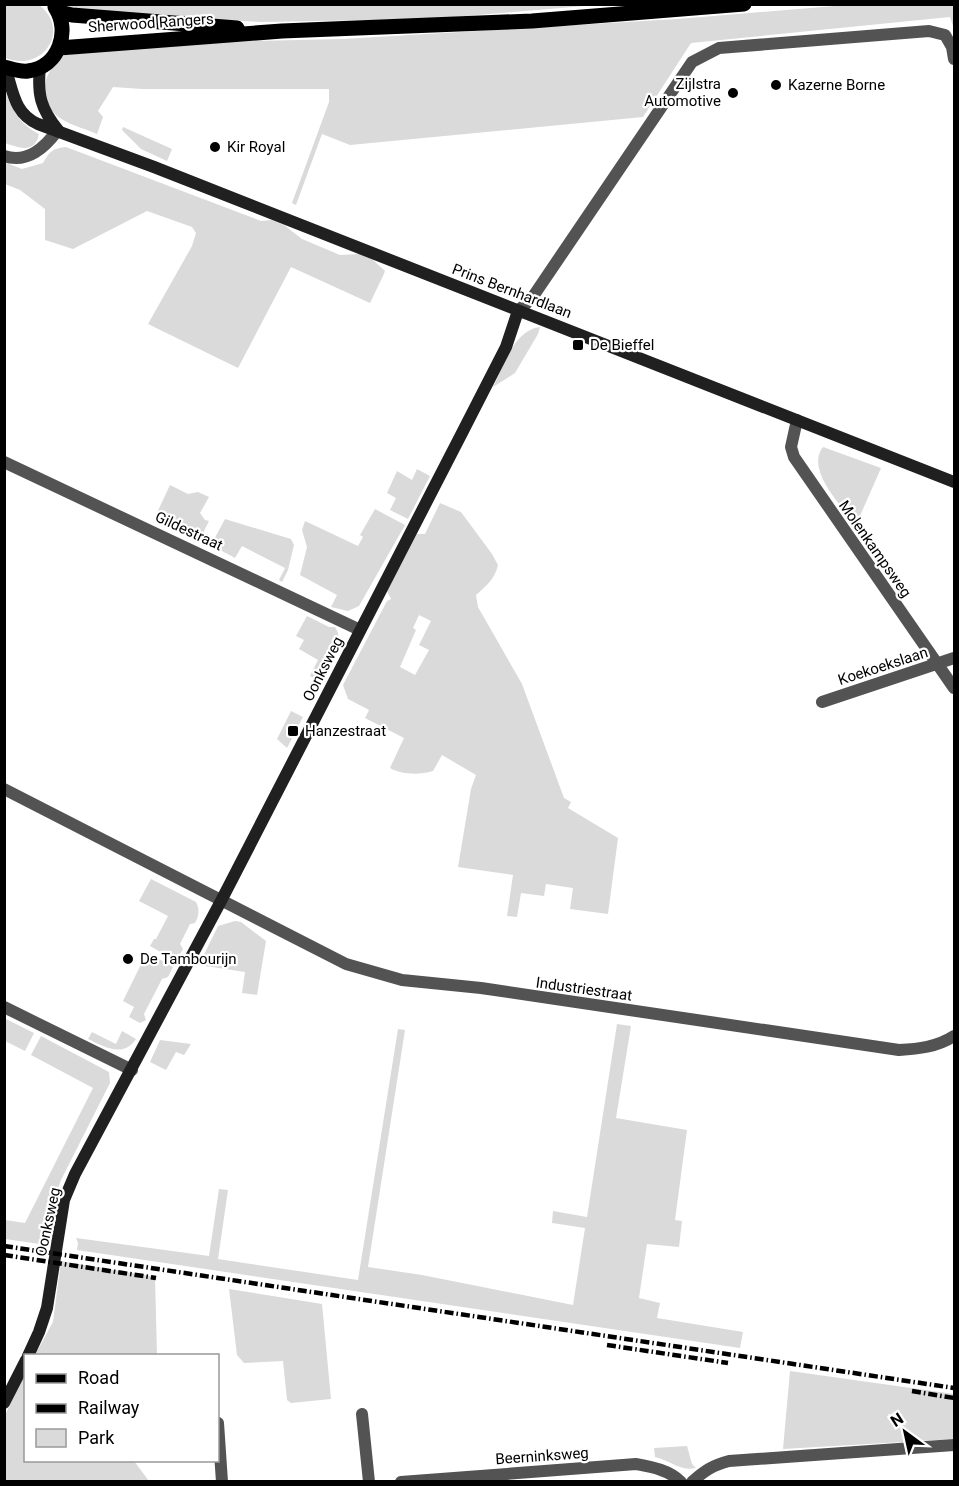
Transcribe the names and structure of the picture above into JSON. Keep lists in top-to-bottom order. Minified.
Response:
{"streets":{"main road":["Sherwood Rangers","Prins Bernhardlaan","Oonksweg"],"street":["Gildestraat","Molenkampsweg","Koekoekslaan","Industriestraat","Beerninksweg"]},"crossings":[["Prins Bernhardlaan","Molenkampsweg"],["Prins Bernhardlaan","Oonksweg"],["Gildestraat","Oonksweg"],["Molenkampsweg","Koekoekslaan"],["Oonksweg","Industriestraat"]],"places":{"other":["Kazerne Borne","Zijlstra Automotive","Kir Royal","De Tambourijn"],"transit":["De Bieffel","Hanzestraat"]},"legend":["Road","Railway","Park"],"north":"top left"}
